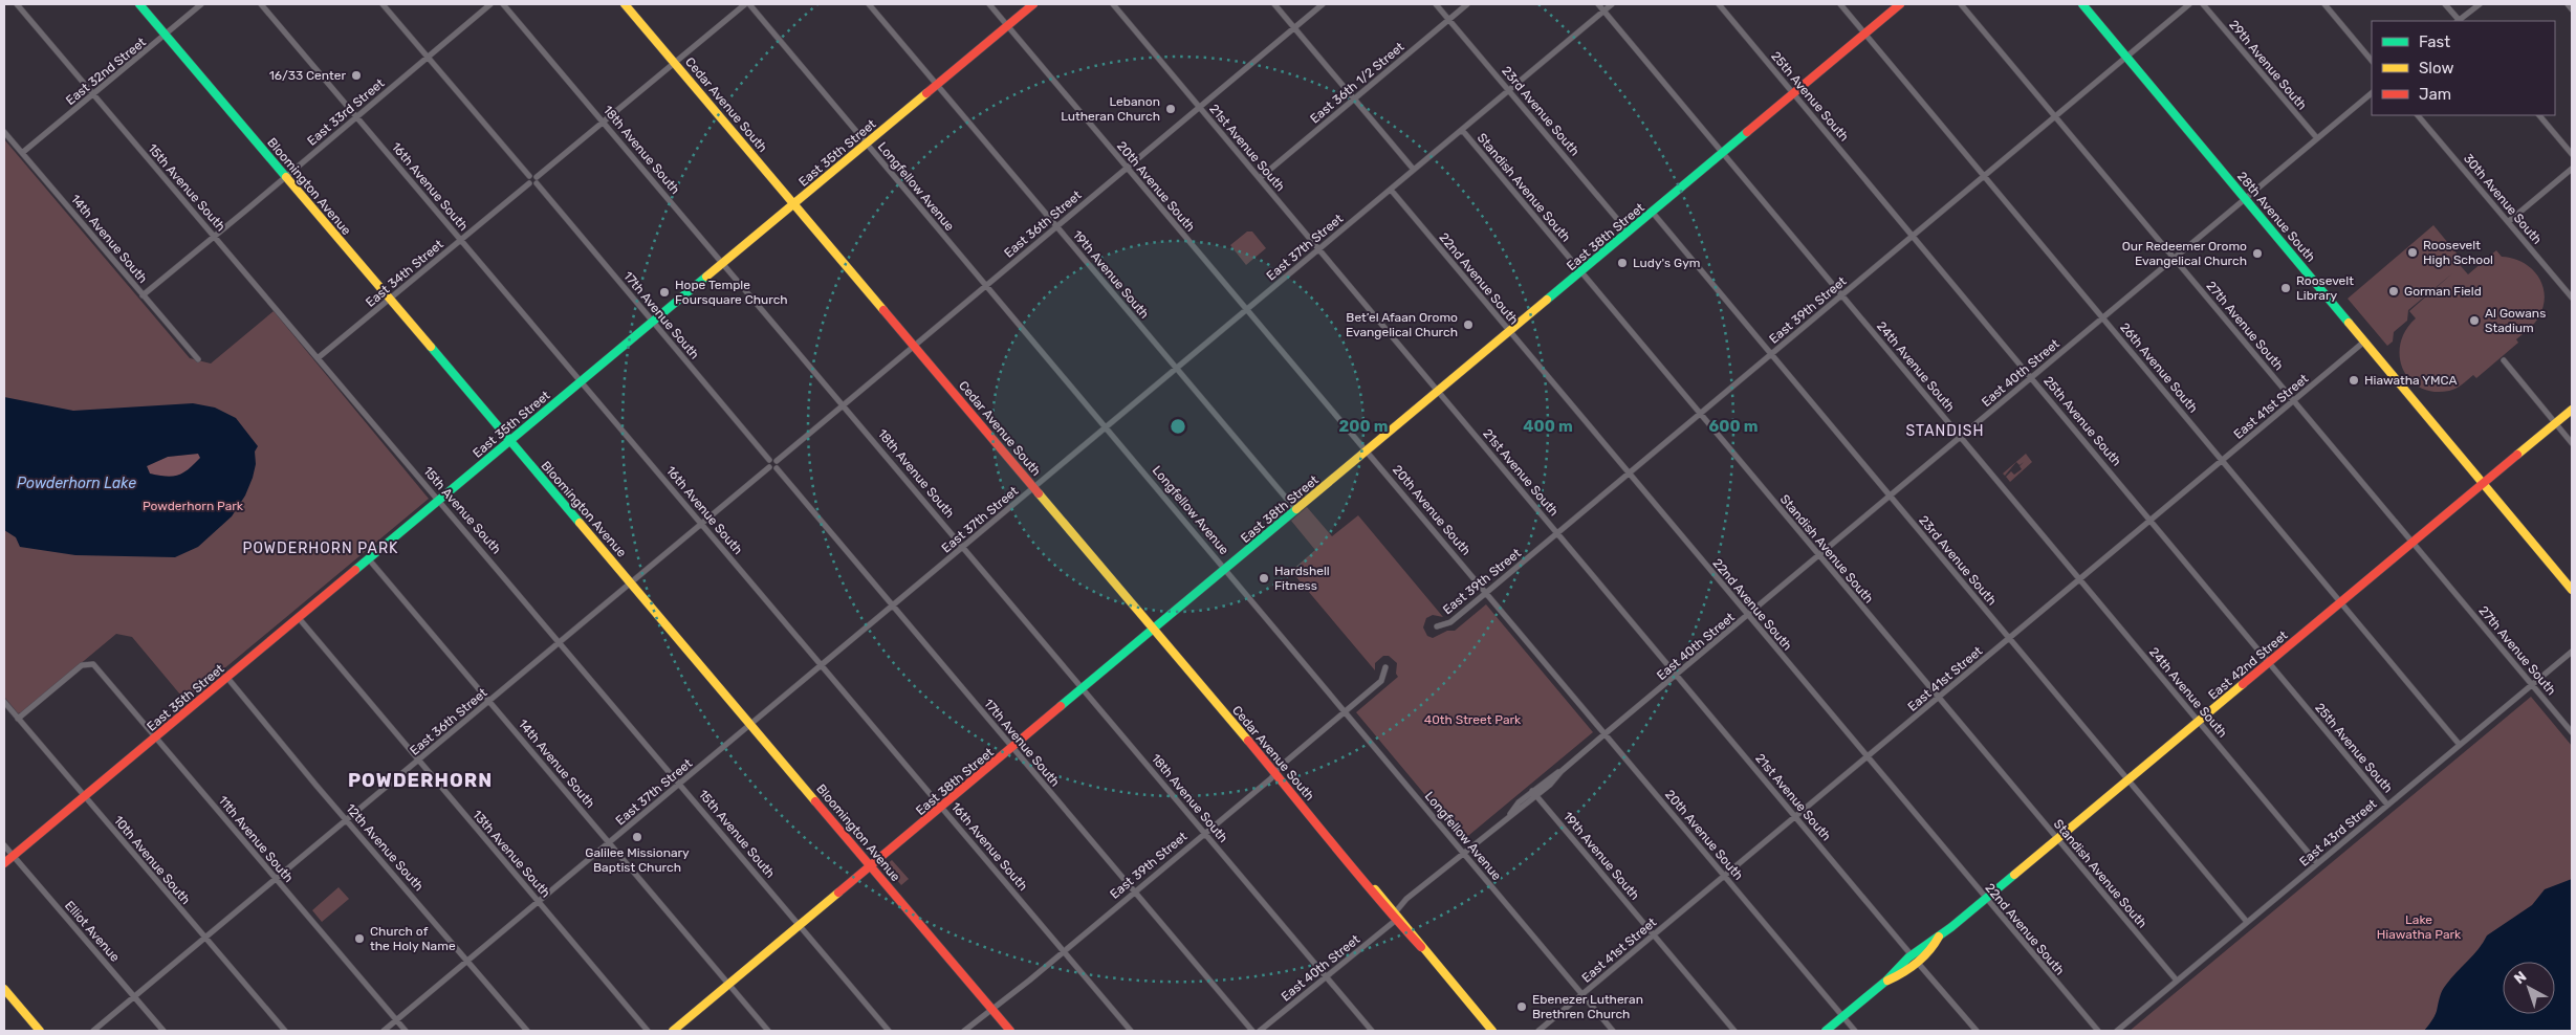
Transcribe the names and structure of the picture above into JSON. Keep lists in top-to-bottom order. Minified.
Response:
{"streets":{"street":["29th Avenue South","East 32nd Street","East 36th 1/2 Street","25th Avenue South","Cedar Avenue South","23rd Avenue South","East 33rd Street","21st Avenue South","18th Avenue South","East 35th Street","Bloomington Avenue","16th Avenue South","Longfellow Avenue","20th Avenue South","15th Avenue South","Standish Avenue South","30th Avenue South","28th Avenue South","East 36th Street","East 38th Street","14th Avenue South","East 37th Street","East 34th Street","19th Avenue South","22nd Avenue South","East 39th Street","17th Avenue South","27th Avenue South","24th Avenue South","26th Avenue South","East 40th Street","East 41st Street","East 42nd Street","East 43rd Street","11th Avenue South","12th Avenue South","13th Avenue South","10th Avenue South","Elliot Avenue"]},"crossings":[["29th Avenue South","East 40th Street"],["East 32nd Street","Bloomington Avenue"],["East 32nd Street","15th Avenue South"],["East 32nd Street","14th Avenue South"],["East 36th 1/2 Street","23rd Avenue South"],["East 36th 1/2 Street","21st Avenue South"],["25th Avenue South","East 38th Street"],["25th Avenue South","East 39th Street"],["25th Avenue South","East 40th Street"],["25th Avenue South","East 41st Street"],["25th Avenue South","East 42nd Street"],["25th Avenue South","East 43rd Street"],["Cedar Avenue South","East 35th Street"],["Cedar Avenue South","East 36th Street"],["Cedar Avenue South","East 38th Street"],["Cedar Avenue South","East 37th Street"],["Cedar Avenue South","East 39th Street"],["Cedar Avenue South","East 40th Street"],["23rd Avenue South","East 38th Street"],["23rd Avenue South","East 37th Street"],["23rd Avenue South","East 39th Street"],["23rd Avenue South","East 40th Street"],["23rd Avenue South","East 41st Street"],["23rd Avenue South","East 42nd Street"],["23rd Avenue South","East 43rd Street"],["East 33rd Street","Bloomington Avenue"],["East 33rd Street","16th Avenue South"],["East 33rd Street","15th Avenue South"],["East 33rd Street","14th Avenue South"],["21st Avenue South","East 36th Street"],["21st Avenue South","East 38th Street"],["21st Avenue South","East 37th Street"],["21st Avenue South","East 39th Street"],["21st Avenue South","East 40th Street"],["21st Avenue South","East 41st Street"],["21st Avenue South","East 42nd Street"],["18th Avenue South","East 35th Street"],["18th Avenue South","East 36th Street"],["18th Avenue South","East 38th Street"],["18th Avenue South","East 37th Street"],["18th Avenue South","East 39th Street"],["18th Avenue South","East 40th Street"],["East 35th Street","Bloomington Avenue"],["East 35th Street","16th Avenue South"],["East 35th Street","Longfellow Avenue"],["East 35th Street","20th Avenue South"],["East 35th Street","15th Avenue South"],["East 35th Street","14th Avenue South"],["East 35th Street","19th Avenue South"],["East 35th Street","17th Avenue South"],["East 35th Street","11th Avenue South"],["East 35th Street","12th Avenue South"],["East 35th Street","13th Avenue South"],["East 35th Street","10th Avenue South"],["East 35th Street","Elliot Avenue"],["Bloomington Avenue","East 36th Street"],["Bloomington Avenue","East 38th Street"],["Bloomington Avenue","East 37th Street"],["Bloomington Avenue","East 34th Street"],["Bloomington Avenue","East 39th Street"],["16th Avenue South","East 36th Street"],["16th Avenue South","East 38th Street"],["16th Avenue South","East 37th Street"],["16th Avenue South","East 34th Street"],["16th Avenue South","East 39th Street"],["Longfellow Avenue","East 36th Street"],["Longfellow Avenue","East 38th Street"],["Longfellow Avenue","East 37th Street"],["Longfellow Avenue","East 39th Street"],["Longfellow Avenue","East 40th Street"],["Longfellow Avenue","East 41st Street"],["20th Avenue South","East 36th Street"],["20th Avenue South","East 38th Street"],["20th Avenue South","East 37th Street"],["20th Avenue South","East 39th Street"],["20th Avenue South","East 40th Street"],["20th Avenue South","East 41st Street"],["20th Avenue South","East 42nd Street"],["15th Avenue South","East 36th Street"],["15th Avenue South","East 38th Street"],["15th Avenue South","East 37th Street"],["15th Avenue South","East 34th Street"],["Standish Avenue South","East 38th Street"],["Standish Avenue South","East 37th Street"],["Standish Avenue South","East 39th Street"],["Standish Avenue South","East 40th Street"],["Standish Avenue South","East 41st Street"],["Standish Avenue South","East 42nd Street"],["Standish Avenue South","East 43rd Street"],["28th Avenue South","East 39th Street"],["28th Avenue South","East 40th Street"],["28th Avenue South","East 41st Street"],["28th Avenue South","East 42nd Street"],["East 36th Street","14th Avenue South"],["East 36th Street","19th Avenue South"],["East 36th Street","11th Avenue South"],["East 36th Street","12th Avenue South"],["East 36th Street","13th Avenue South"],["East 36th Street","10th Avenue South"],["East 36th Street","Elliot Avenue"],["East 38th Street","14th Avenue South"],["East 38th Street","19th Avenue South"],["East 38th Street","22nd Avenue South"],["East 38th Street","17th Avenue South"],["East 38th Street","24th Avenue South"],["East 38th Street","26th Avenue South"],["14th Avenue South","East 37th Street"],["East 37th Street","19th Avenue South"],["East 37th Street","22nd Avenue South"],["East 37th Street","17th Avenue South"],["East 37th Street","24th Avenue South"],["East 37th Street","11th Avenue South"],["East 37th Street","12th Avenue South"],["East 37th Street","13th Avenue South"],["19th Avenue South","East 40th Street"],["19th Avenue South","East 41st Street"],["22nd Avenue South","East 39th Street"],["22nd Avenue South","East 40th Street"],["22nd Avenue South","East 41st Street"],["22nd Avenue South","East 42nd Street"],["East 39th Street","17th Avenue South"],["East 39th Street","27th Avenue South"],["East 39th Street","24th Avenue South"],["East 39th Street","26th Avenue South"],["27th Avenue South","East 40th Street"],["27th Avenue South","East 41st Street"],["27th Avenue South","East 42nd Street"],["27th Avenue South","East 43rd Street"],["24th Avenue South","East 40th Street"],["24th Avenue South","East 41st Street"],["24th Avenue South","East 42nd Street"],["24th Avenue South","East 43rd Street"],["26th Avenue South","East 40th Street"],["26th Avenue South","East 41st Street"],["26th Avenue South","East 42nd Street"],["26th Avenue South","East 43rd Street"],["11th Avenue South","10th Avenue South"]],"districts":["STANDISH","POWDERHORN PARK","POWDERHORN"],"water":["Powderhorn Lake"],"parks":["Powderhorn Park","40th Street Park","Lake Hiawatha Park"],"places":["16/33 Center","Lebanon Lutheran Church","Roosevelt High School","Our Redeemer Oromo Evangelical Church","Ludy's Gym","Roosevelt Library","Gorman Field","Hope Temple Foursquare Church","Al Gowans Stadium","Bet’el Afaan Oromo Evangelical Church","Hiawatha YMCA","Hardshell Fitness","Galilee Missionary Baptist Church","Church of the Holy Name","Ebenezer Lutheran Brethren Church"],"legend":["Fast","Slow","Jam"],"north":"top left","rings":["200 m","400 m","600 m"]}
